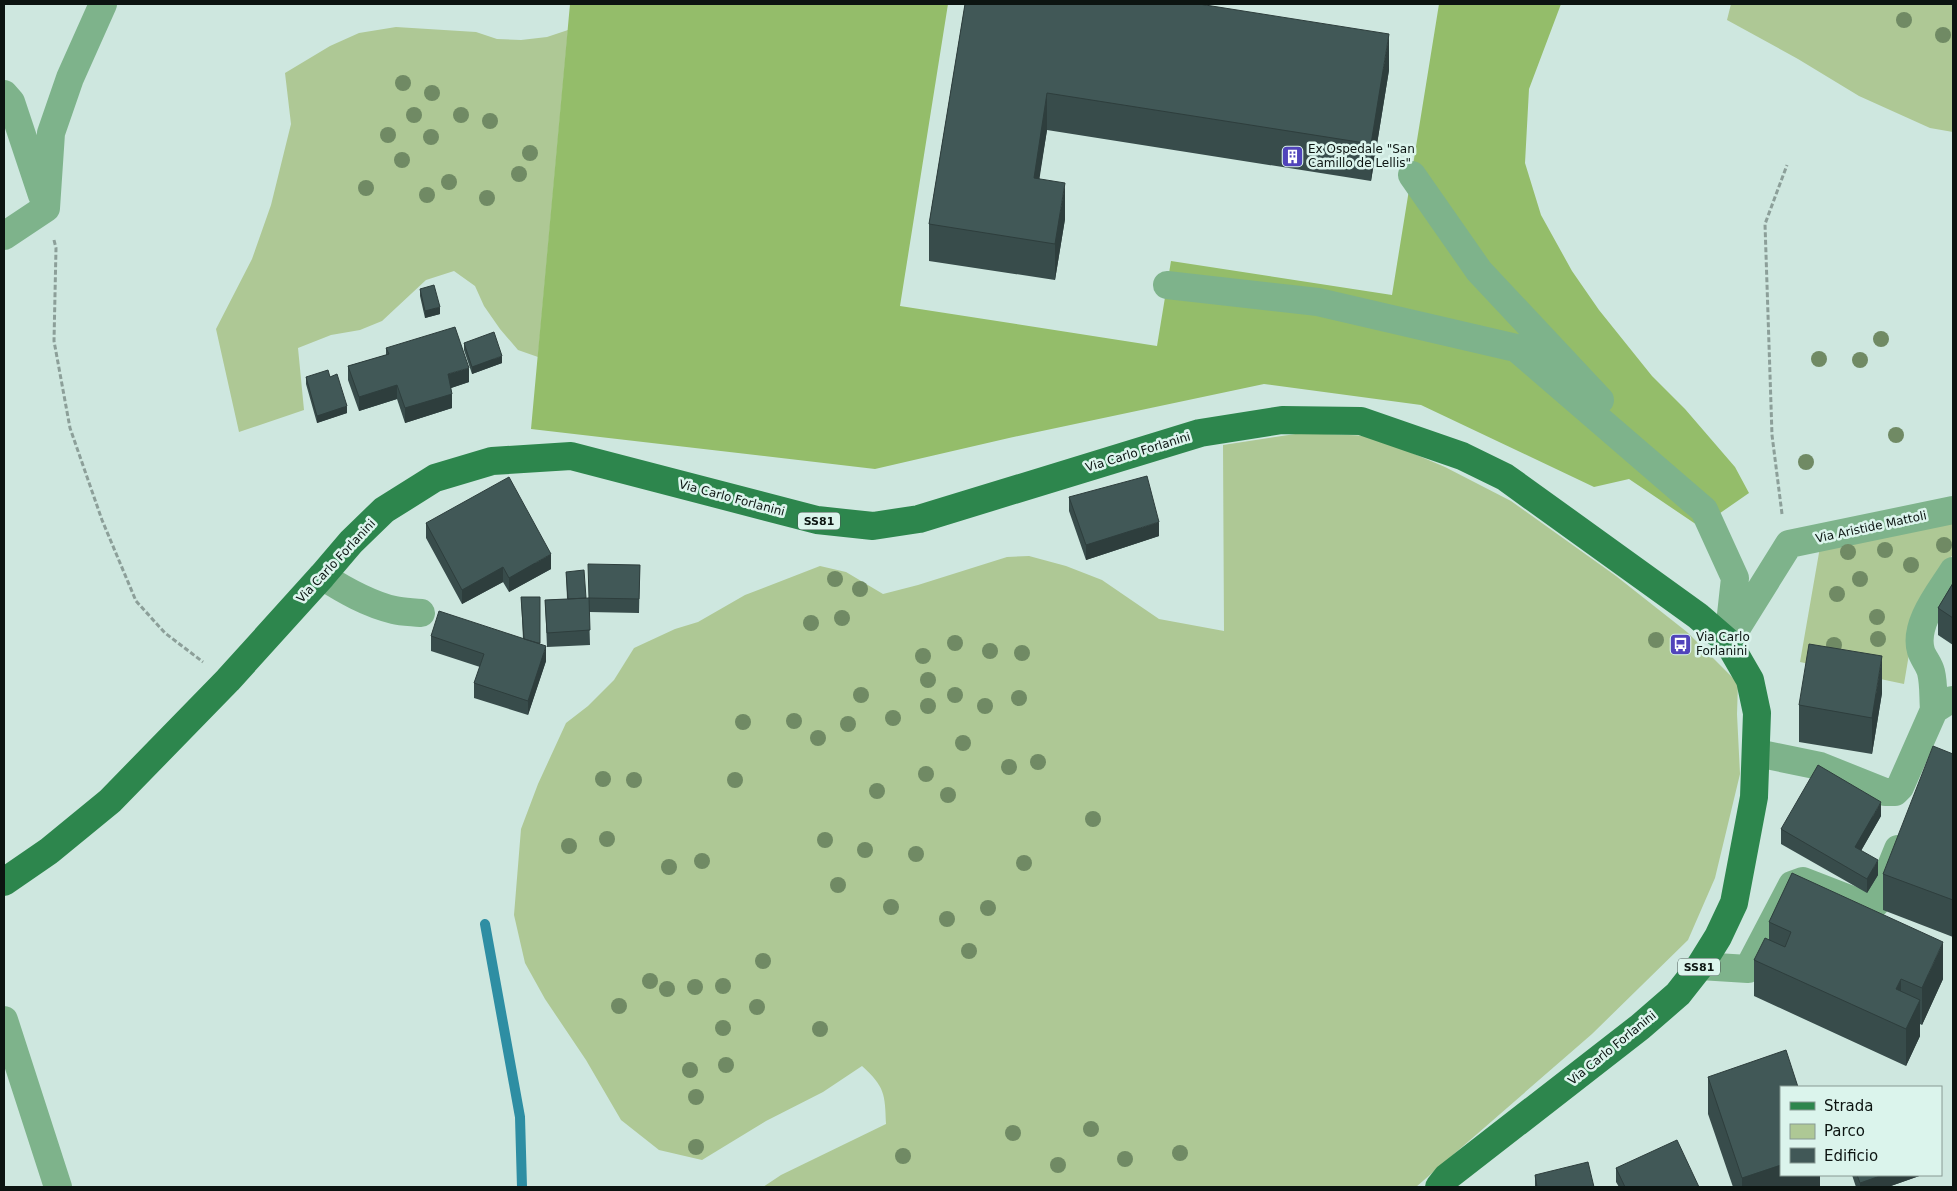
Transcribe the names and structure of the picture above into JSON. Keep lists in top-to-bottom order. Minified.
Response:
{"streets":{"main road":["Via Carlo Forlanini","SS81"],"street":["Via Aristide Mattoli"]},"places":{"building":["Ex Ospedale \"San Camillo de Lellis\""],"bus stop":["Via Carlo Forlanini"]},"legend":["Strada","Parco","Edificio"]}
